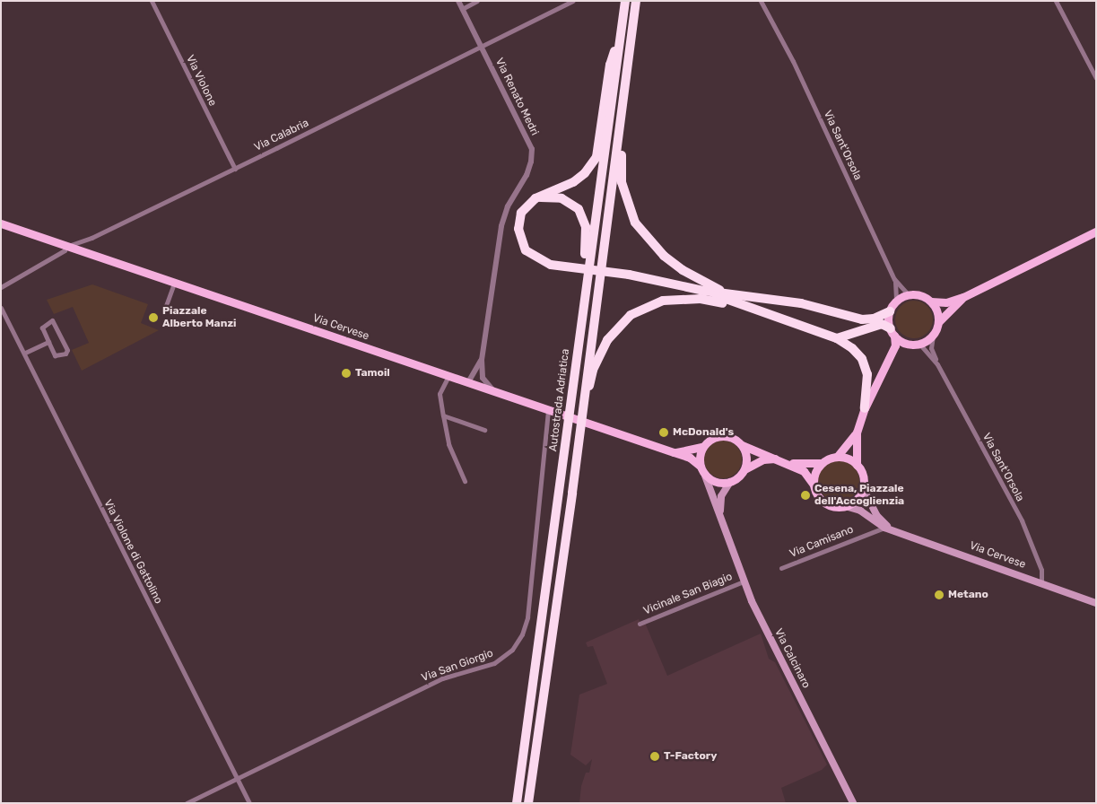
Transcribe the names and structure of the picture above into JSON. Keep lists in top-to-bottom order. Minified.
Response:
{"streets":{"highway":["Autostrada Adriatica"],"main road":["Via Cervese","Via Calcinaro"],"street":["Via Violone","Via Renato Medri","Via Calabria","Via Sant'Orsola","Via Camisano","Via Violone di Gattolino","Vicinale San Biagio","Via San Giorgio"]},"crossings":[["Via Violone","Via Calabria"],["Via Renato Medri","Via Calabria"],["Via Renato Medri","Via Cervese"],["Via Calabria","Via Cervese"],["Via Sant'Orsola","Via Cervese"],["Via Cervese","Via Camisano"],["Via Cervese","Via Calcinaro"],["Via Cervese","Via San Giorgio"],["Via Violone di Gattolino","Via San Giorgio"],["Vicinale San Biagio","Via Calcinaro"]],"places":["Piazzale Alberto Manzi","Tamoil","McDonald's","Cesena, Piazzale dell'Accoglienzia","Metano","T-Factory"]}
